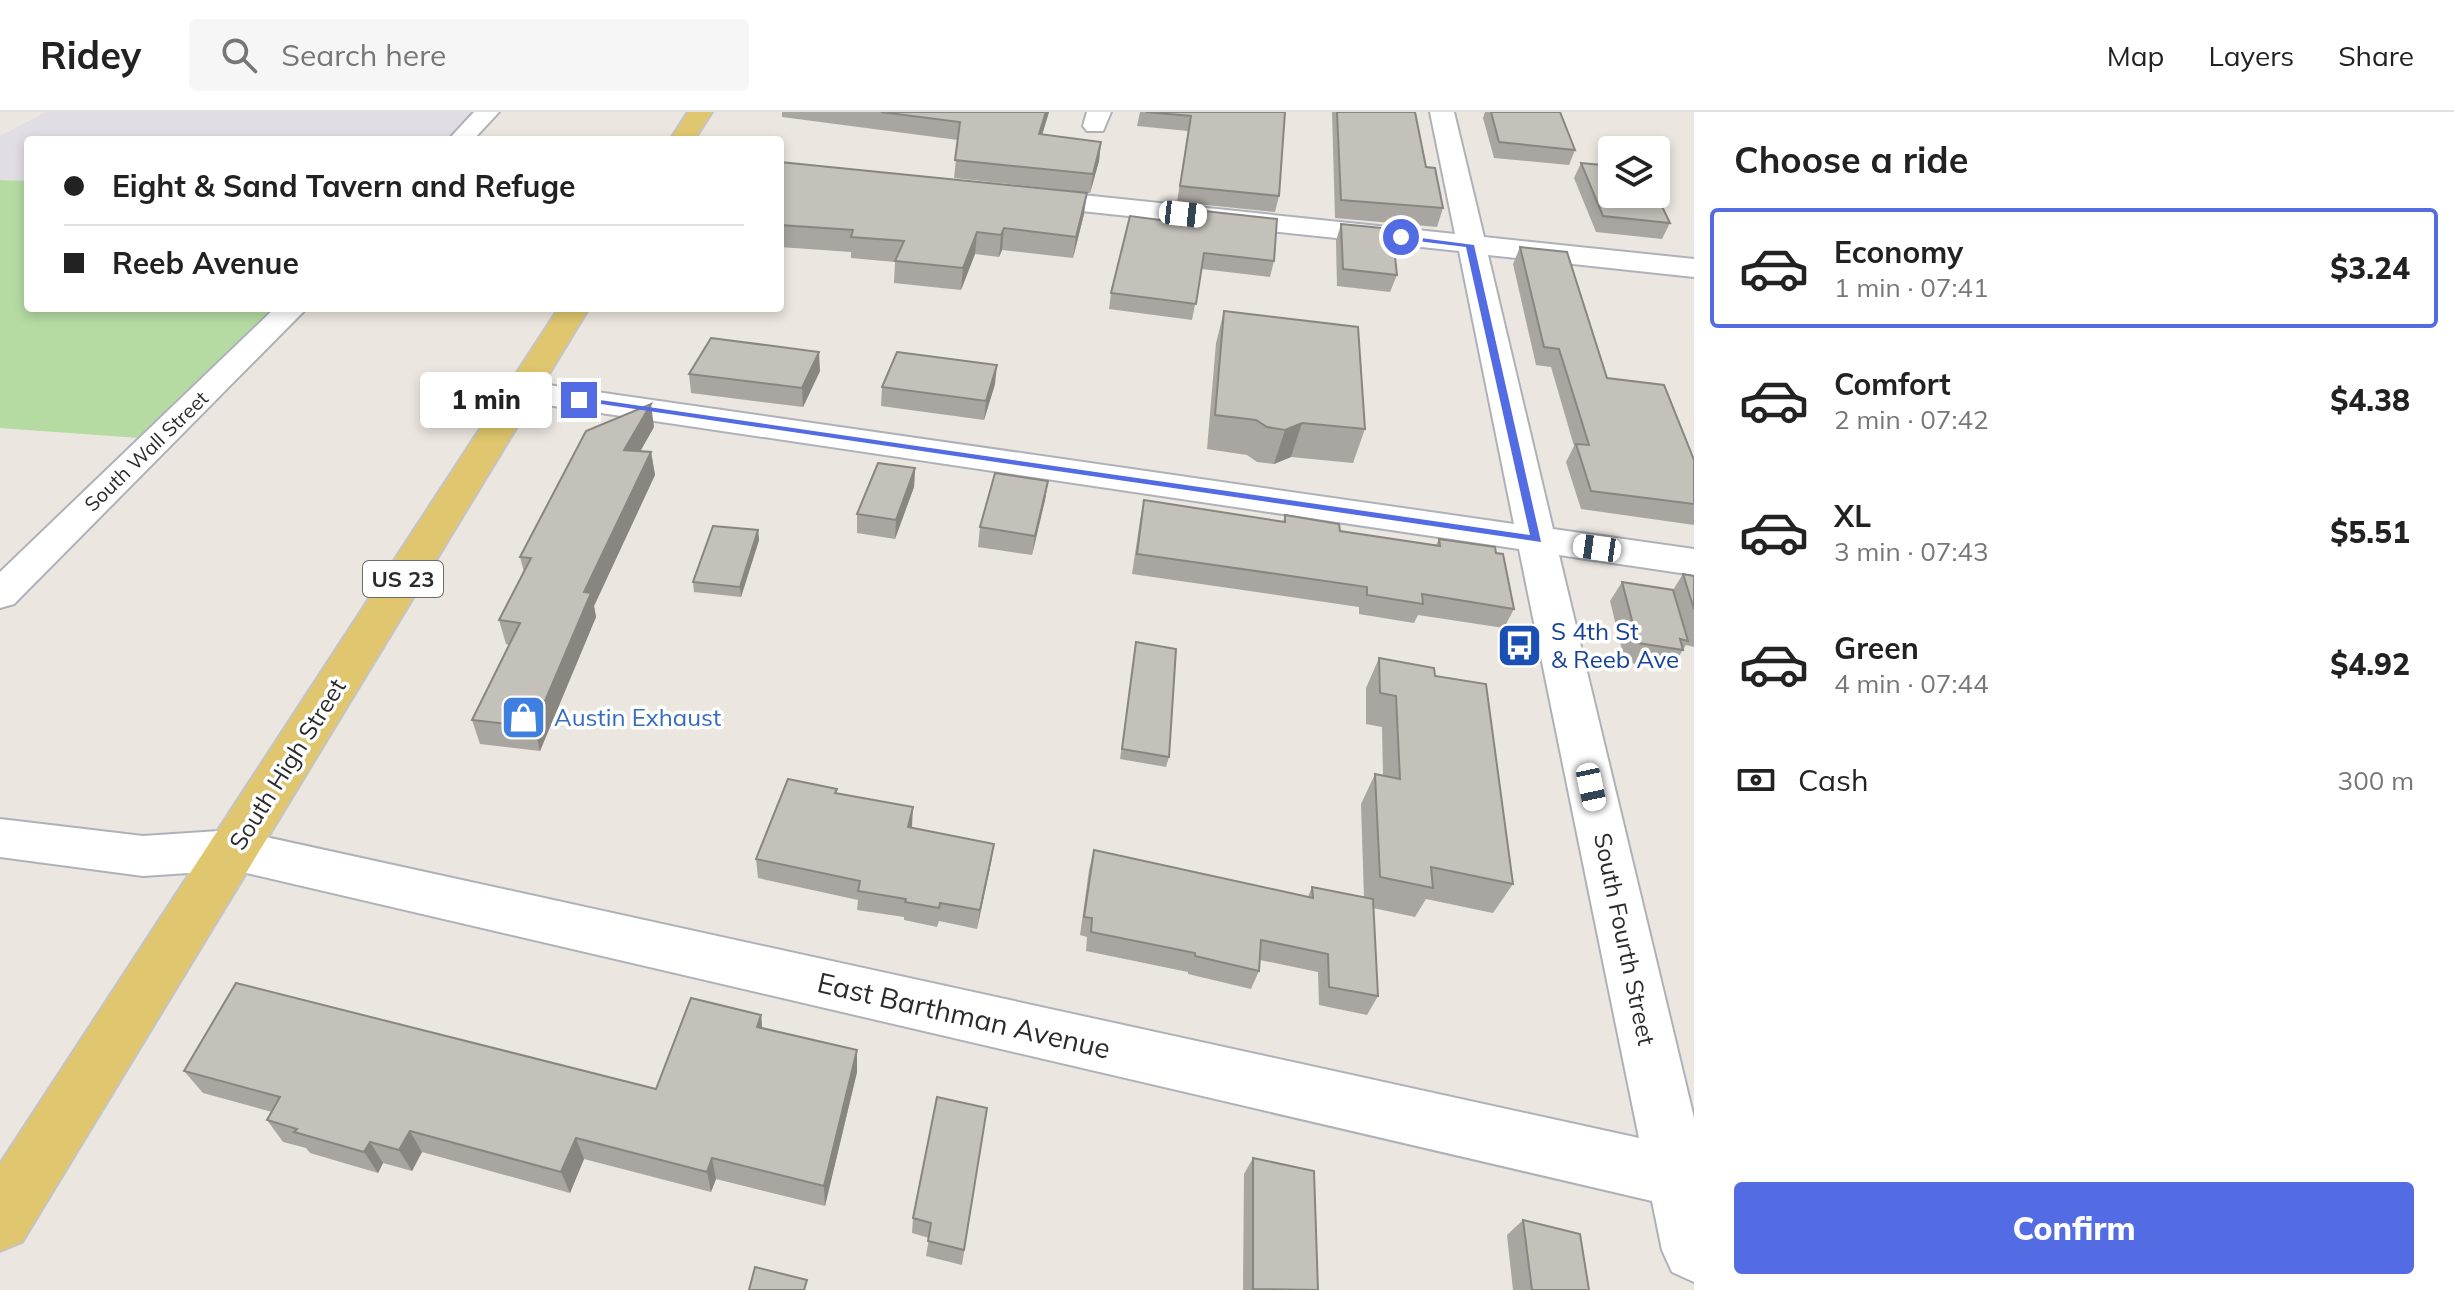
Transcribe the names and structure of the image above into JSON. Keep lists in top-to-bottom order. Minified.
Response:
{"streets":{"main road":["US 23","South High Street"],"street":["South Wall Street","South Fourth Street","East Barthman Avenue"]},"crossings":[["South High Street","East Barthman Avenue"],["South Fourth Street","East Barthman Avenue"]],"places":{"bus stop":["S 4th St & Reeb Ave"],"shop":["Austin Exhaust"]},"page":{"header":"Ridey","search":"Search here","nav":["Map","Layers","Share"],"heading":"Choose a ride","banner":["Eight & Sand Tavern and Refuge","Reeb Avenue"],"list":[{"name":"Economy","note":"1 min · 07:41","value":"$3.24"},{"name":"Comfort","note":"2 min · 07:42","value":"$4.38"},{"name":"XL","note":"3 min · 07:43","value":"$5.51"},{"name":"Green","note":"4 min · 07:44","value":"$4.92"}],"bubble":"1 min","pay":["Cash","300 m"],"buttons":"Confirm"}}
